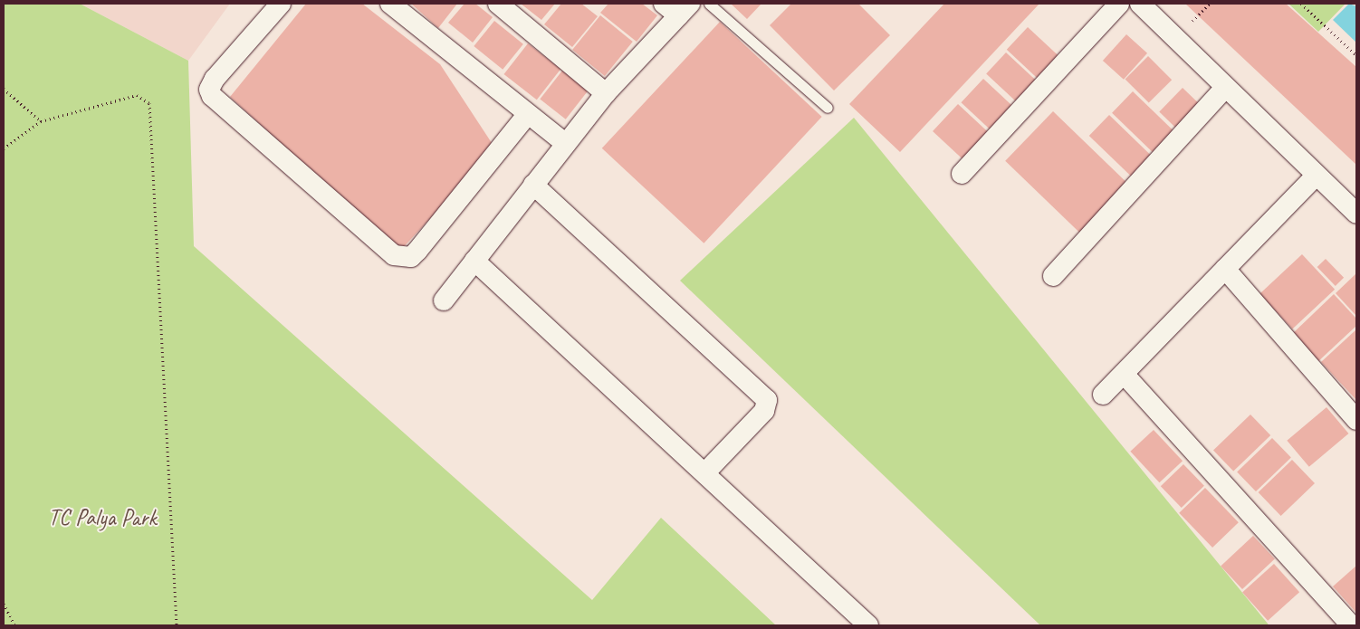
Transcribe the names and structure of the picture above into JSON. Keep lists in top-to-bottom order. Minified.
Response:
{"parks":["TC Palya Park"]}
